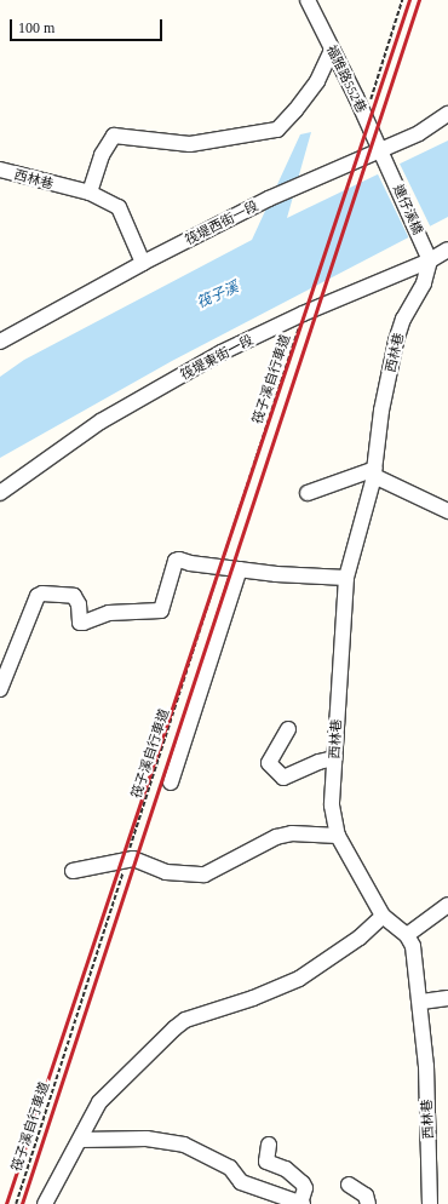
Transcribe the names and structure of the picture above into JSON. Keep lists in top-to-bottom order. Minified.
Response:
{"streets":{"street":["福雅路552巷","西林巷","連仔溪橋","筏堤西街一段","筏堤東街一段"],"path":["筏子溪自行車道"]},"crossings":[["福雅路552巷","連仔溪橋"],["福雅路552巷","筏堤西街一段"],["西林巷","連仔溪橋"],["西林巷","筏堤西街一段"],["西林巷","筏堤東街一段"],["連仔溪橋","筏堤西街一段"],["連仔溪橋","筏堤東街一段"],["筏堤東街一段","筏子溪自行車道"]],"water":["筏子溪"],"scale_bar":"100 m"}
